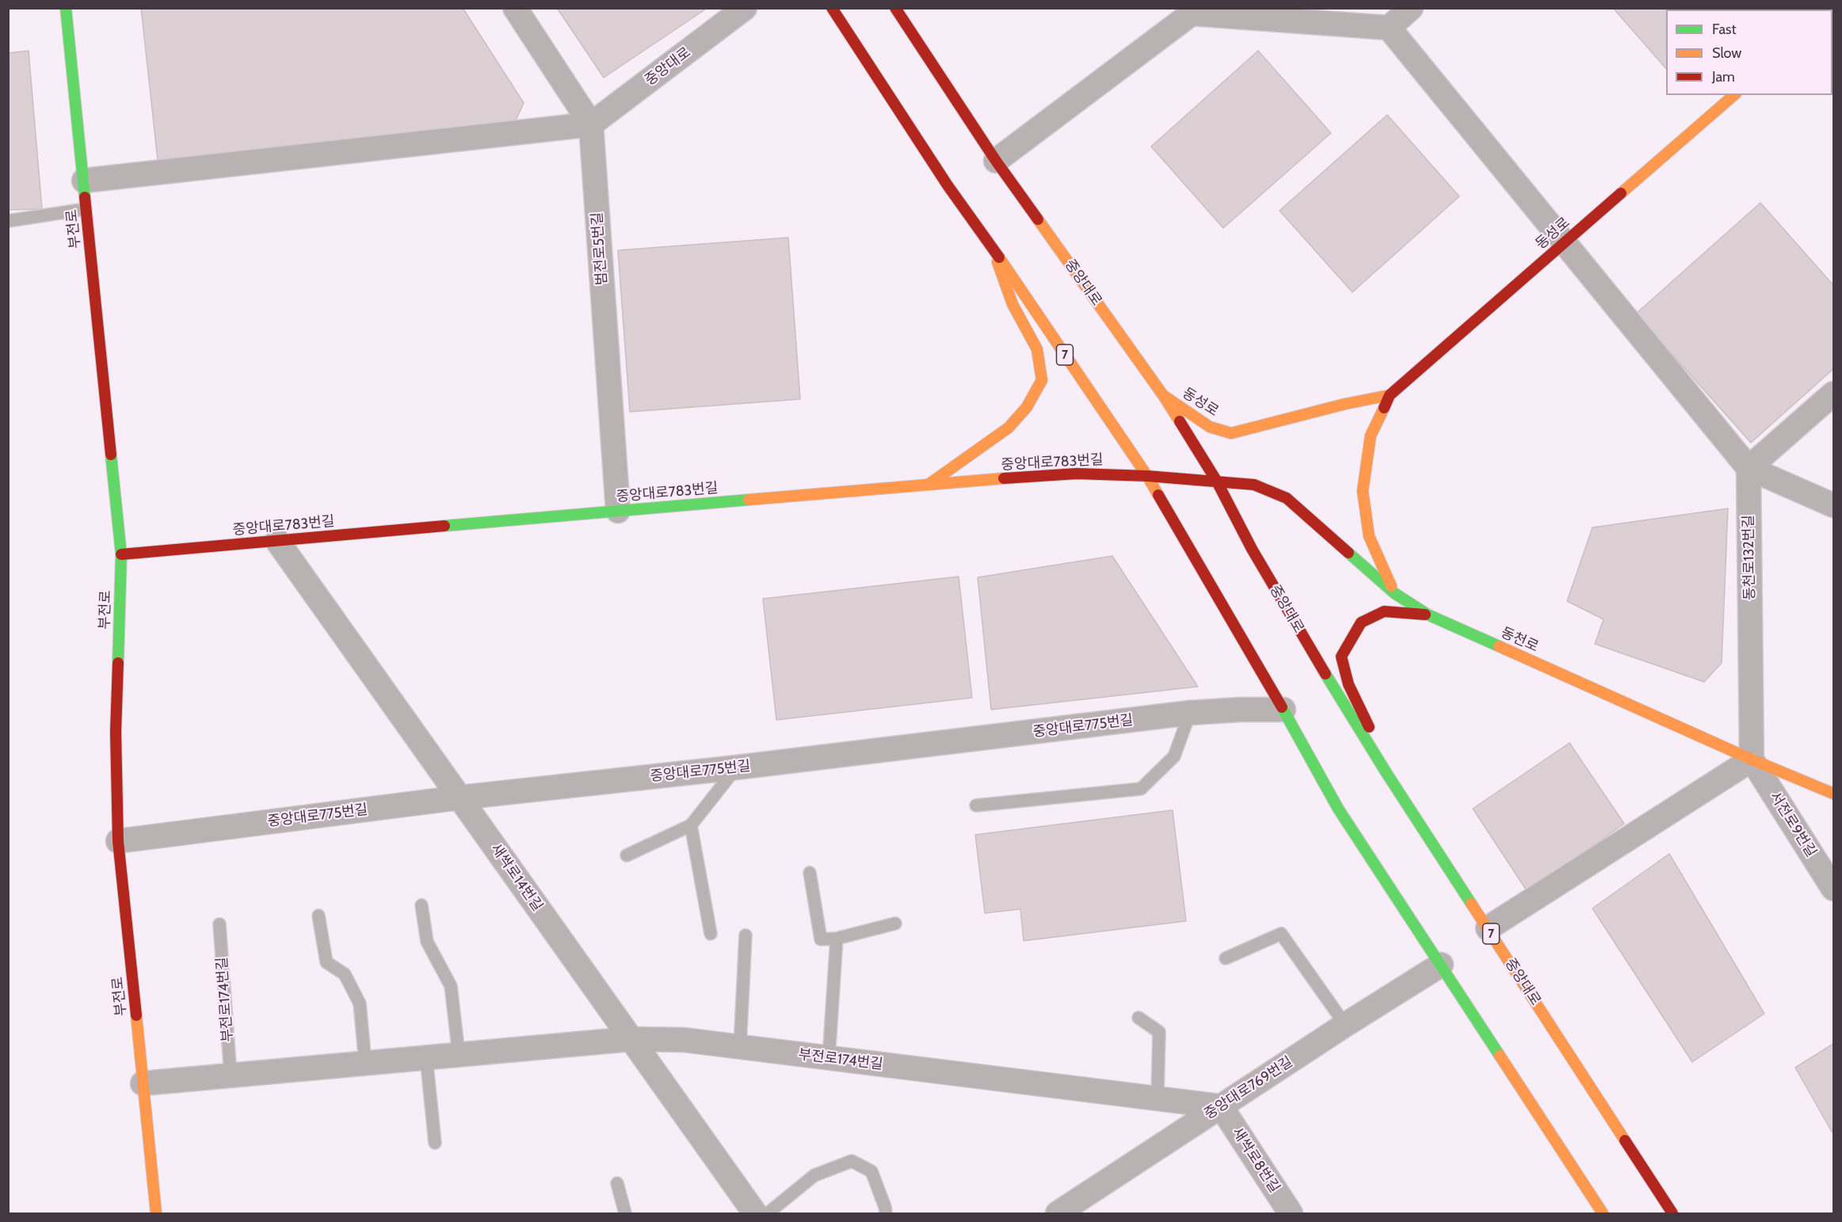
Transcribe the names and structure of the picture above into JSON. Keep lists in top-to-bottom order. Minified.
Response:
{"streets":{"main road":["중앙대로","부전로","동성로","7","중앙대로783번길","동천로"],"street":["범전로5번길","동천로132번길","중앙대로775번길","서전로9번길","새싹로14번길","부전로174번길","중앙대로769번길","새싹로8번길"]},"crossings":[["중앙대로","동성로"],["중앙대로","범전로5번길"],["중앙대로","중앙대로783번길"],["중앙대로","동천로"],["부전로","중앙대로783번길"],["부전로","중앙대로775번길"],["부전로","부전로174번길"],["동성로","동천로"],["범전로5번길","중앙대로783번길"],["7","중앙대로783번길"],["7","중앙대로775번길"],["7","중앙대로769번길"],["중앙대로783번길","동천로"],["중앙대로783번길","새싹로14번길"],["동천로132번길","동천로"],["동천로132번길","서전로9번길"],["동천로","서전로9번길"],["중앙대로775번길","새싹로14번길"],["새싹로14번길","부전로174번길"],["부전로174번길","중앙대로769번길"],["부전로174번길","새싹로8번길"],["중앙대로769번길","새싹로8번길"]],"legend":["Fast","Slow","Jam"]}
